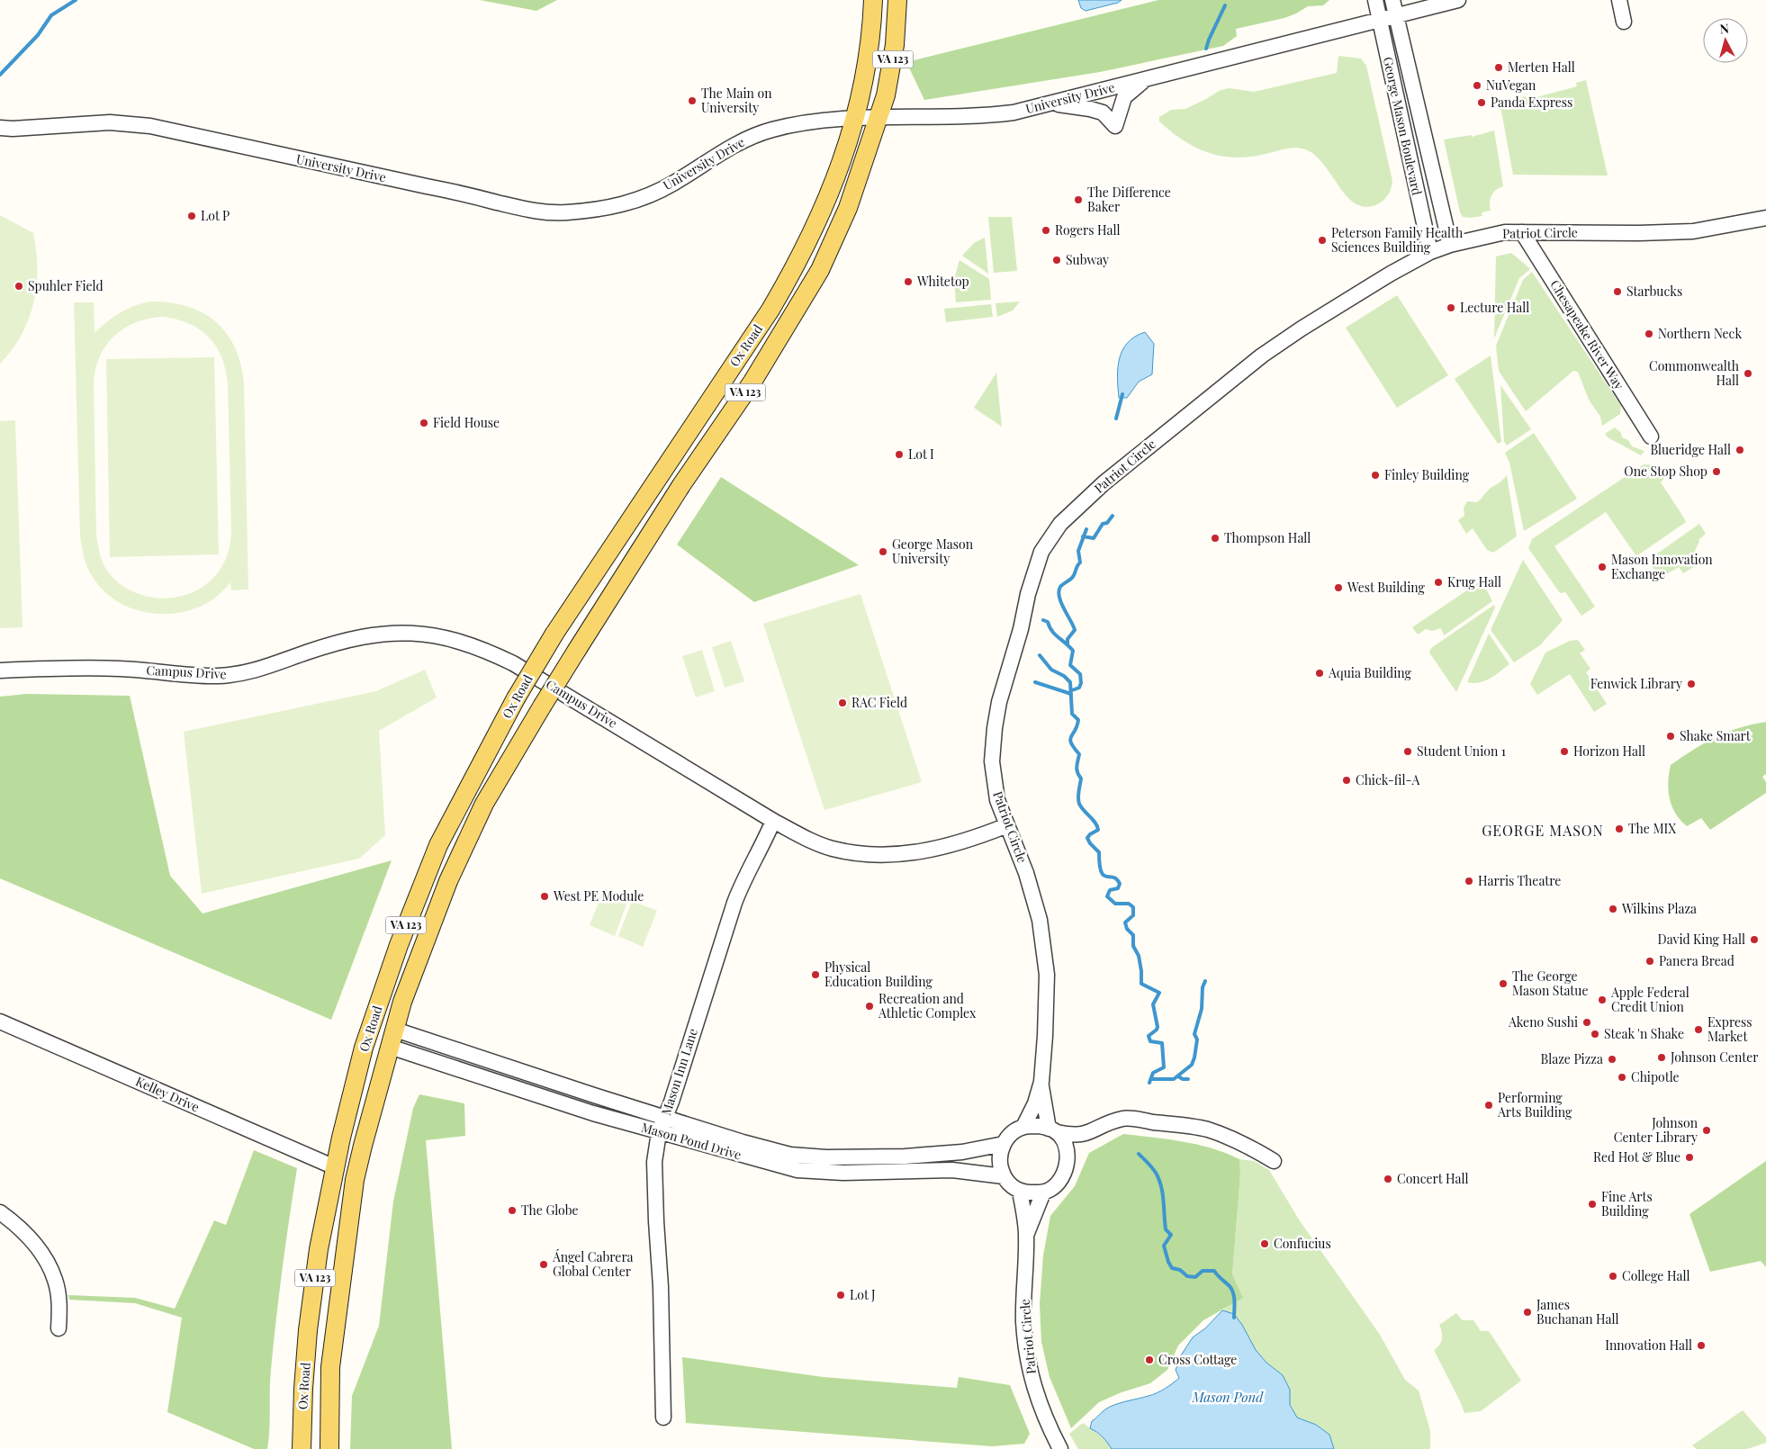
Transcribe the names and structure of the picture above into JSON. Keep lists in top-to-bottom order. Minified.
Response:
{"streets":{"main road":["VA 123","Ox Road"],"street":["University Drive","George Mason Boulevard","Patriot Circle","Chesapeake River Way","Campus Drive","Mason Inn Lane","Kelley Drive","Mason Pond Drive"]},"crossings":[["University Drive","George Mason Boulevard"],["University Drive","Ox Road"],["George Mason Boulevard","Patriot Circle"],["Patriot Circle","Chesapeake River Way"],["Patriot Circle","Campus Drive"],["Patriot Circle","Mason Pond Drive"],["Ox Road","Kelley Drive"],["Ox Road","Mason Pond Drive"],["Campus Drive","Mason Inn Lane"],["Mason Inn Lane","Mason Pond Drive"]],"districts":["GEORGE MASON"],"water":["Mason Pond"],"places":["Merten Hall","NuVegan","The Main on University","Panda Express","The Difference Baker","Lot P","Rogers Hall","Peterson Family Health Sciences Building","Subway","Whitetop","Spuhler Field","Starbucks","Lecture Hall","Northern Neck","Commonwealth Hall","Field House","Blueridge Hall","Lot I","One Stop Shop","Finley Building","Thompson Hall","George Mason University","Mason Innovation Exchange","Krug Hall","West Building","Aquia Building","Fenwick Library","RAC Field","Shake Smart","Student Union 1","Horizon Hall","Chick-fil-A","The MIX","Harris Theatre","West PE Module","Wilkins Plaza","David King Hall","Panera Bread","Physical Education Building","The George Mason Statue","Apple Federal Credit Union","Recreation and Athletic Complex","Akeno Sushi","Express Market","Steak 'n Shake","Johnson Center","Blaze Pizza","Chipotle","Performing Arts Building","Johnson Center Library","Red Hot & Blue","Concert Hall","Fine Arts Building","The Globe","Confucius","Ángel Cabrera Global Center","College Hall","Lot J","James Buchanan Hall","Innovation Hall","Cross Cottage"],"north":"top"}
